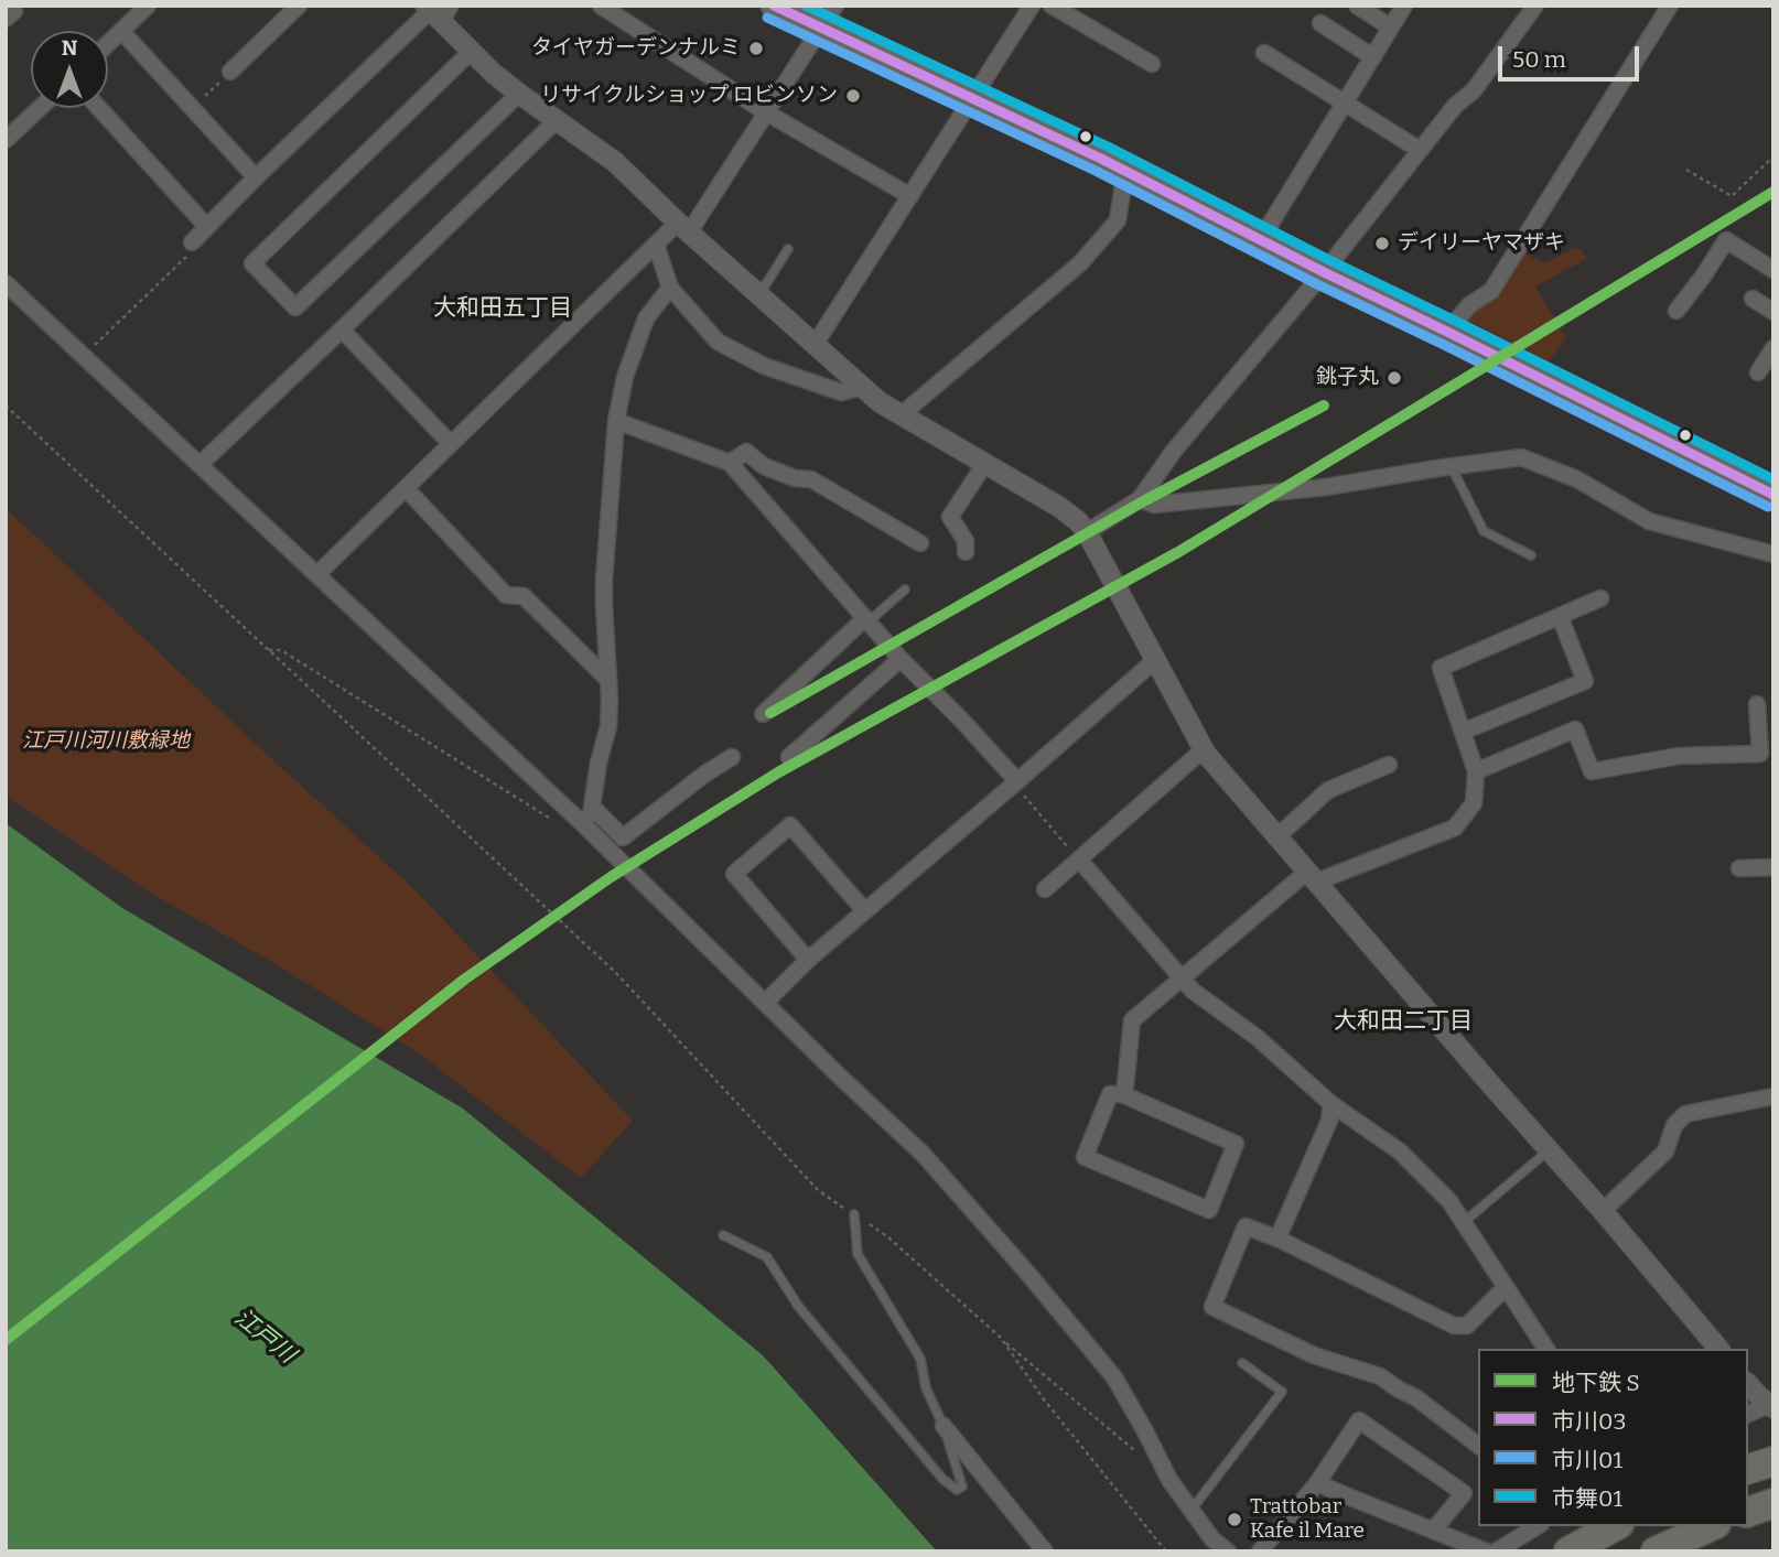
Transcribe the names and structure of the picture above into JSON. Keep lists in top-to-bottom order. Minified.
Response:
{"districts":["大和田五丁目","大和田二丁目"],"water":["江戸川"],"parks":["江戸川河川敷緑地"],"places":["タイヤガーデンナルミ","リサイクルショップ ロビンソン","デイリーヤマザキ","銚子丸","Trattobar Kafe il Mare"],"lines":["transit line 市川03","transit line 市舞01","transit line 市川01","metro line S"],"legend":["地下鉄 S","市川03","市川01","市舞01"],"scale_bar":"50 m","north":"top"}
